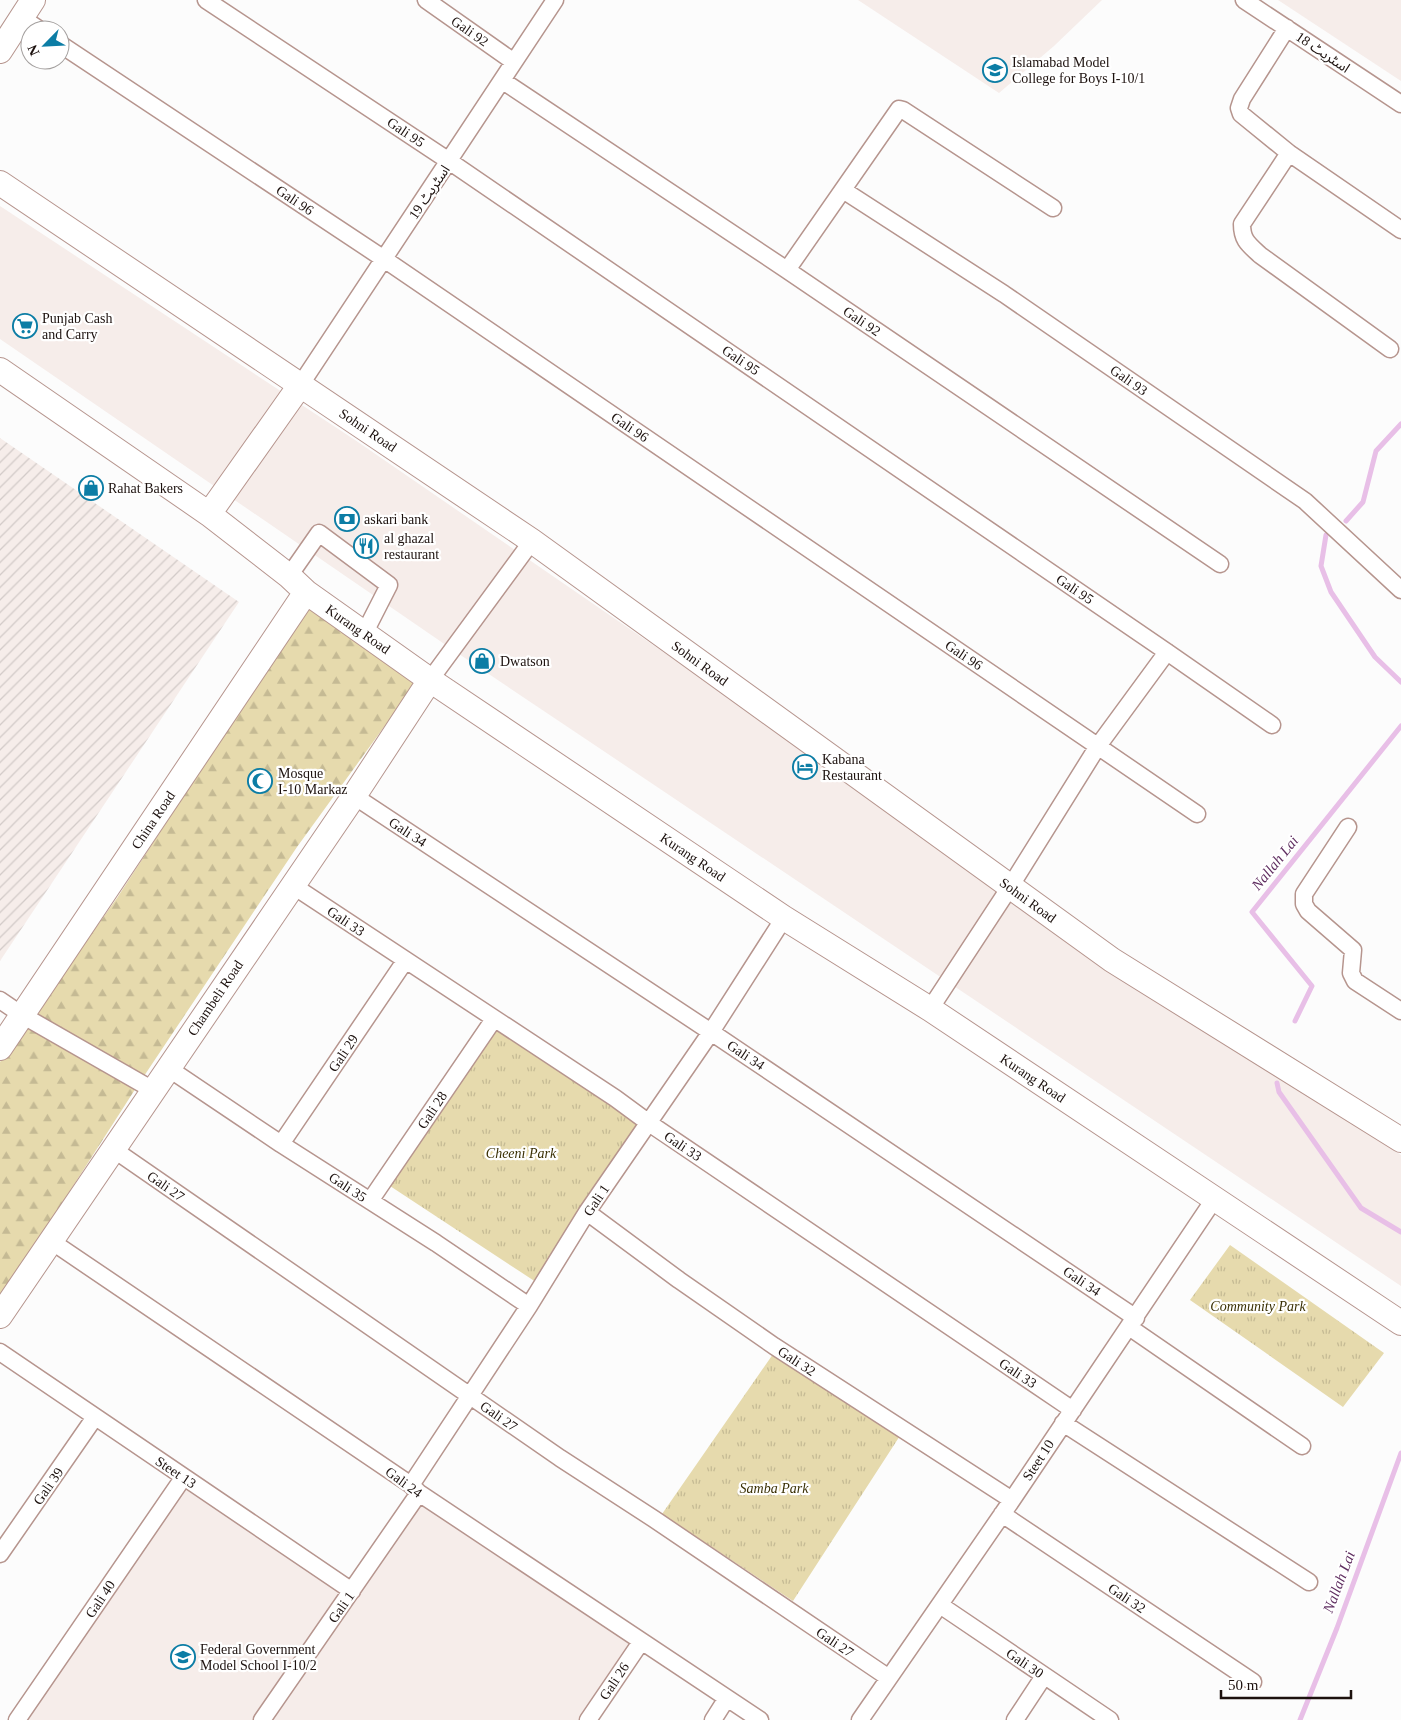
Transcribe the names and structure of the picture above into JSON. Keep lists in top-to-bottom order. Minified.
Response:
{"streets":{"street":["Gali 92","اسٹریٹ 18","Gali 95","اسٹریٹ 19","Gali 96","Gali 93","Sohni Road","Kurang Road","China Road","Gali 34","Gali 33","Chambeli Road","Gali 29","Gali 28","Gali 27","Gali 35","Gali 1","Gali 32","Steet 10","Steet 13","Gali 24","Gali 39","Gali 40","Gali 30","Gali 26"]},"crossings":[["Gali 92","اسٹریٹ 19"],["Gali 95","اسٹریٹ 19"],["اسٹریٹ 19","Gali 96"],["اسٹریٹ 19","Sohni Road"],["Kurang Road","China Road"],["Kurang Road","Chambeli Road"],["Kurang Road","Gali 1"],["Kurang Road","Steet 10"],["Gali 34","Chambeli Road"],["Gali 34","Gali 1"],["Gali 34","Steet 10"],["Gali 33","Chambeli Road"],["Gali 33","Gali 29"],["Gali 33","Gali 28"],["Gali 33","Gali 1"],["Gali 33","Steet 10"],["Chambeli Road","Gali 27"],["Chambeli Road","Gali 35"],["Chambeli Road","Gali 24"],["Gali 29","Gali 35"],["Gali 28","Gali 35"],["Gali 27","Gali 1"],["Gali 27","Steet 10"],["Gali 35","Gali 1"],["Gali 1","Gali 32"],["Gali 1","Steet 13"],["Gali 1","Gali 24"],["Gali 32","Steet 10"],["Steet 10","Gali 30"],["Steet 13","Gali 39"],["Steet 13","Gali 40"],["Gali 24","Gali 26"]],"water":["Nallah Lai"],"parks":["Cheeni Park","Community Park","Samba Park"],"places":{"school or university":["Islamabad Model College for Boys I-10/1","Federal Government Model School I-10/2"],"supermarket":["Punjab Cash and Carry"],"shop":["Rahat Bakers","Dwatson"],"bank":["askari bank"],"restaurant":["al ghazal restaurant"],"hotel":["Kabana Restaurant"],"mosque":["Mosque I-10 Markaz"]},"scale_bar":"50 m","north":"bottom left"}
